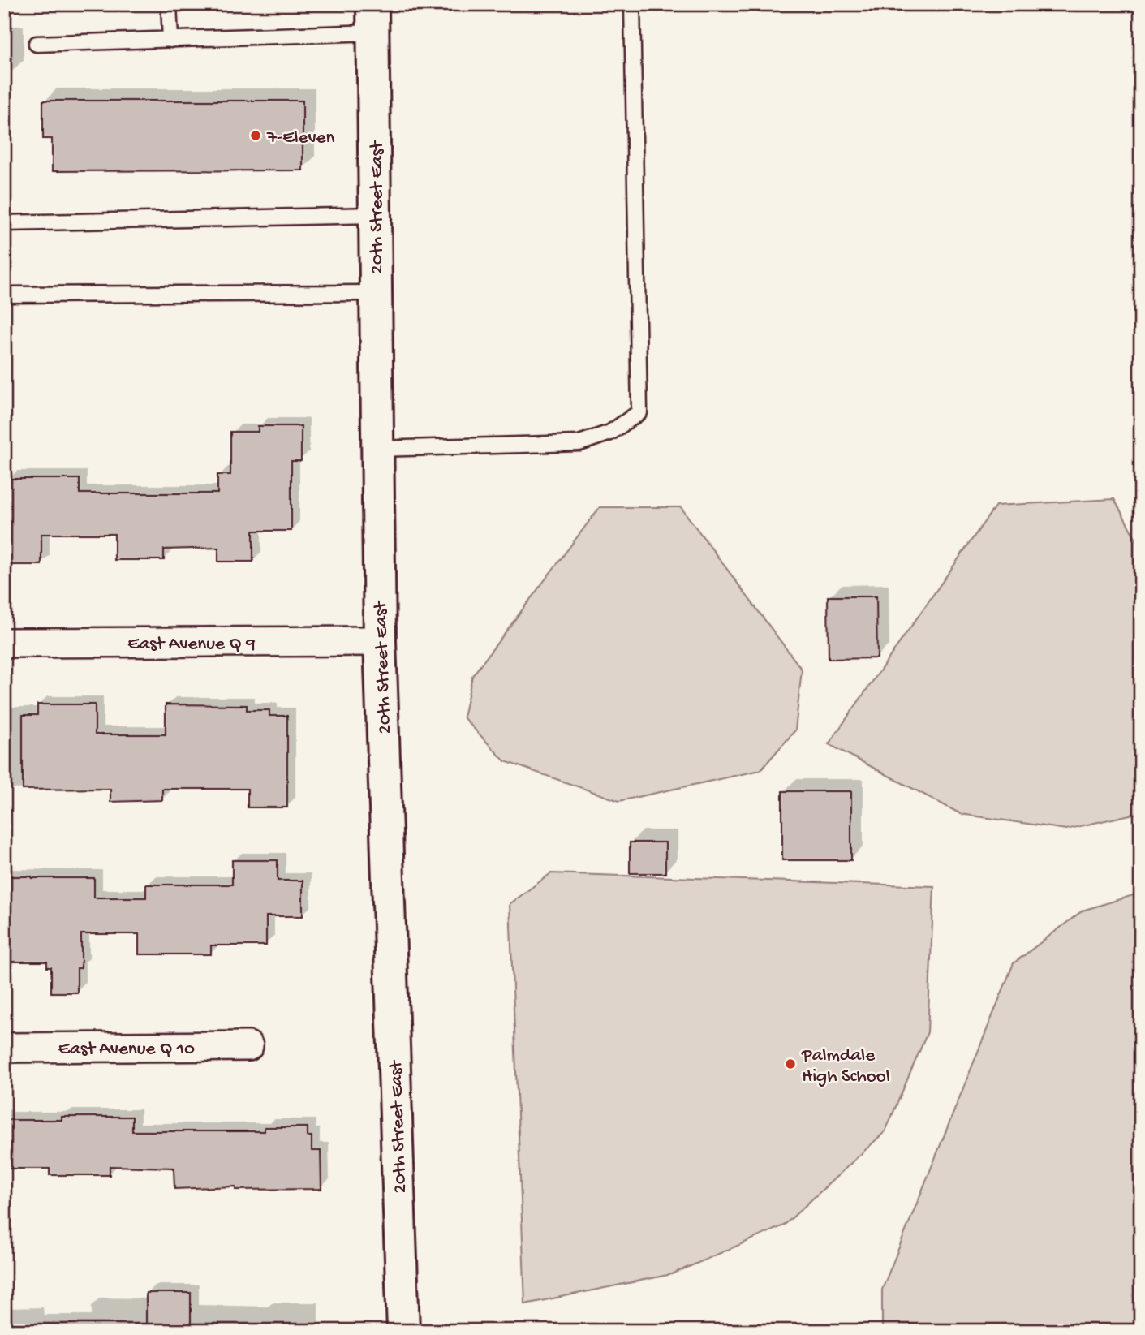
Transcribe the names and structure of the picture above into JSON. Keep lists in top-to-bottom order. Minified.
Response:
{"streets":{"street":["20th Street East","East Avenue Q 9","East Avenue Q 10"]},"crossings":[["20th Street East","East Avenue Q 9"]],"places":["7-Eleven","Palmdale High School"]}
